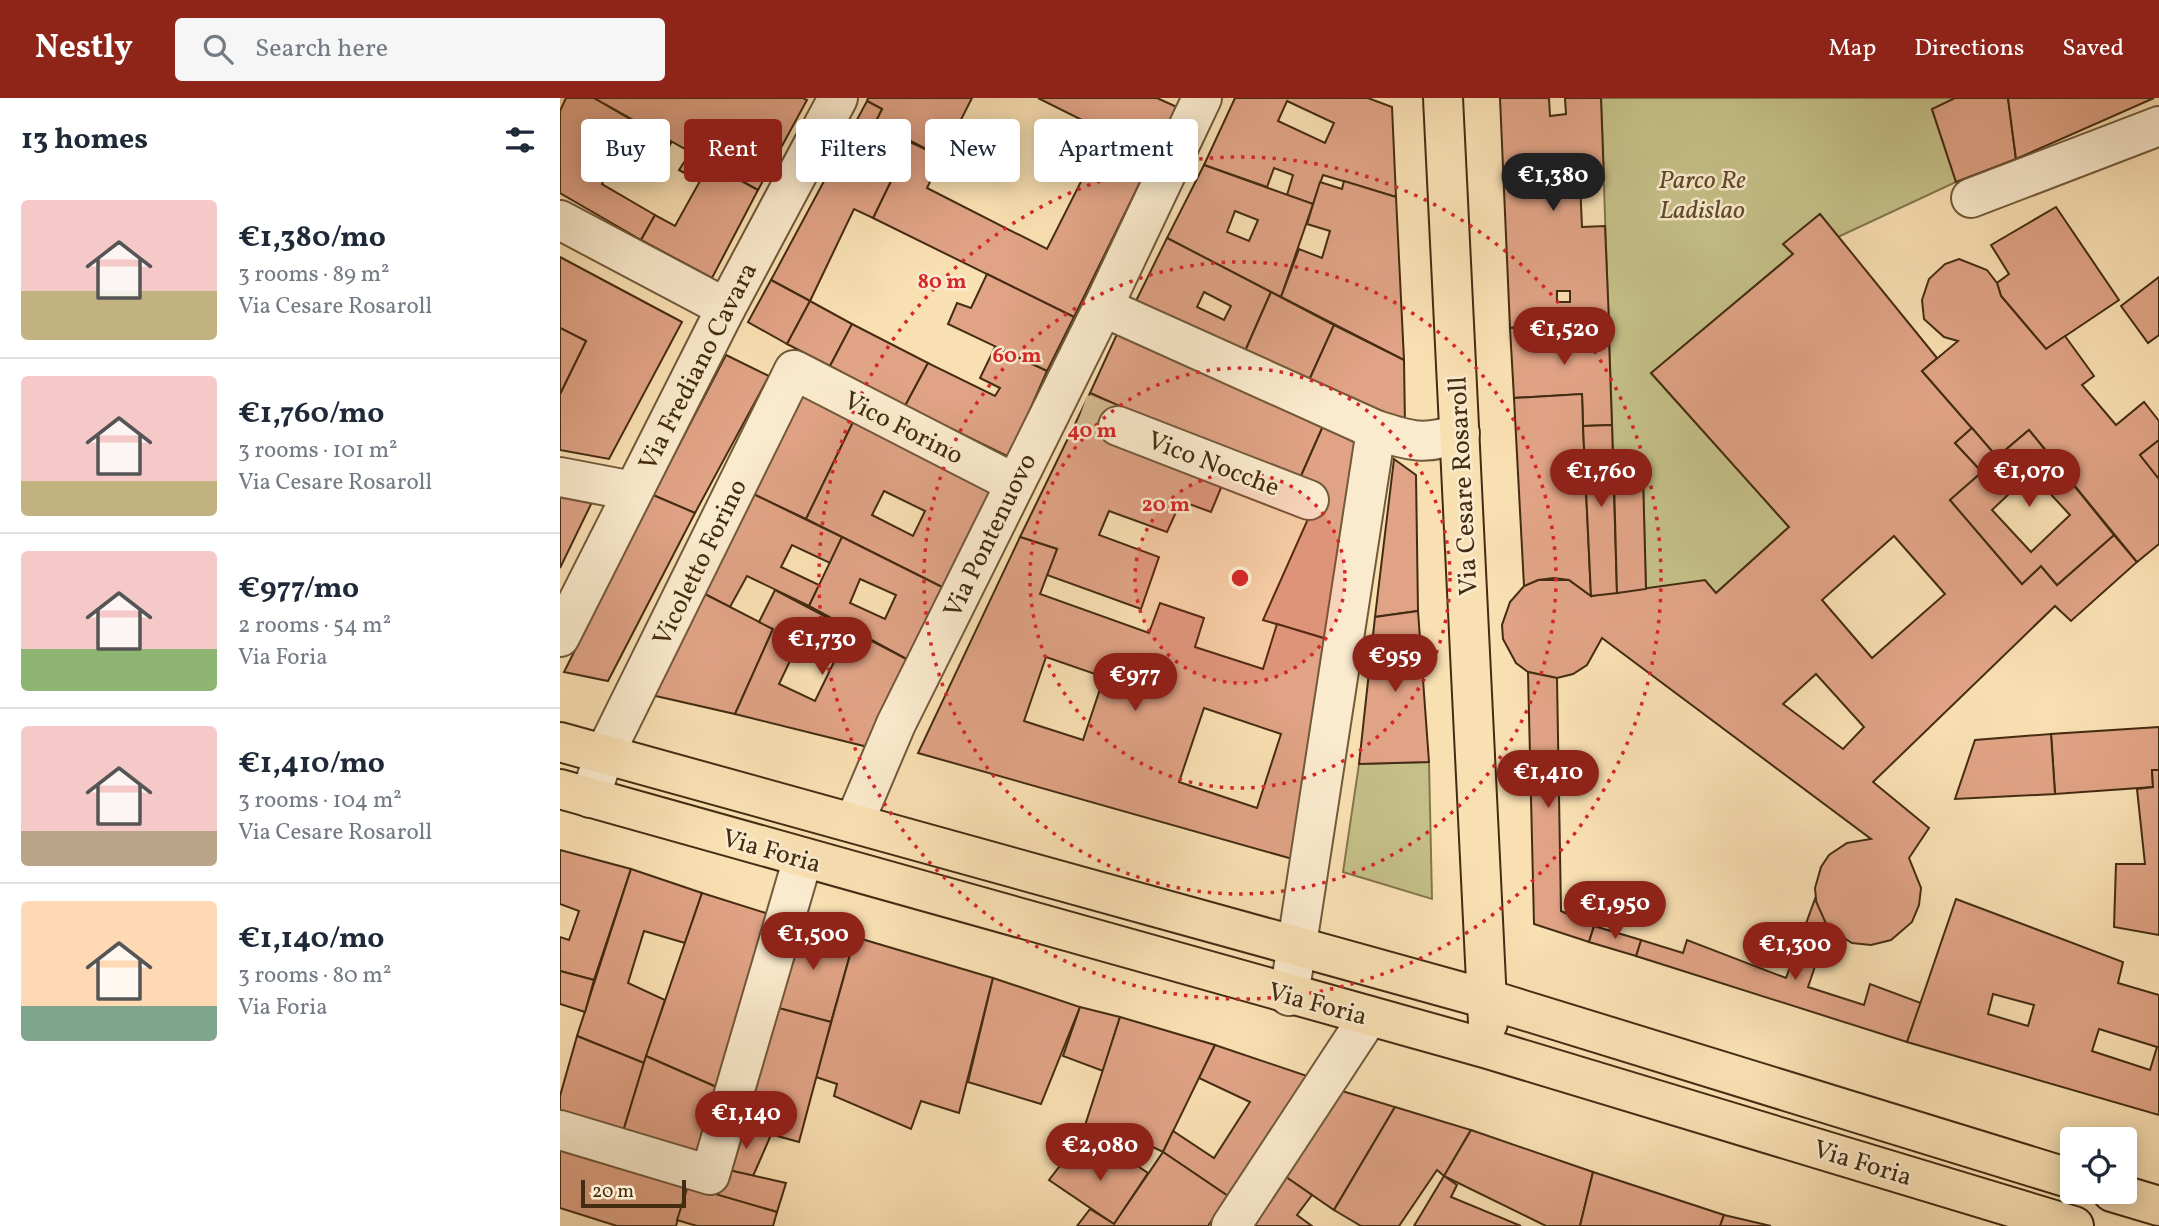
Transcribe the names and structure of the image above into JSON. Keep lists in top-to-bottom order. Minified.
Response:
{"streets":{"main road":["Via Cesare Rosaroll","Via Foria"],"street":["Via Frediano Cavara","Vico Forino","Vico Nocche","Via Pontenuovo","Vicoletto Forino"]},"crossings":[["Vico Forino","Via Pontenuovo"],["Vico Forino","Vicoletto Forino"],["Via Cesare Rosaroll","Via Foria"],["Via Pontenuovo","Via Foria"],["Vicoletto Forino","Via Foria"]],"parks":["Parco Re Ladislao"],"scale_bar":"20 m","page":{"header":"Nestly","search":"Search here","nav":["Map","Directions","Saved"],"heading":"13 homes","chip":["Buy","Rent","Filters","New","Apartment"],"price":["€1,380","€1,520","€1,760","€1,070","€1,730","€959","€977","€1,410","€1,950","€1,500","€1,300","€1,140","€2,080"],"list":[{"name":"€1,380/mo","note":"3 rooms · 89 m² · Via Cesare Rosaroll"},{"name":"€1,760/mo","note":"3 rooms · 101 m² · Via Cesare Rosaroll"},{"name":"€977/mo","note":"2 rooms · 54 m² · Via Foria"},{"name":"€1,410/mo","note":"3 rooms · 104 m² · Via Cesare Rosaroll"},{"name":"€1,140/mo","note":"3 rooms · 80 m² · Via Foria"}],"scale":"20 m"},"rings":["80 m","60 m","40 m","20 m"]}
